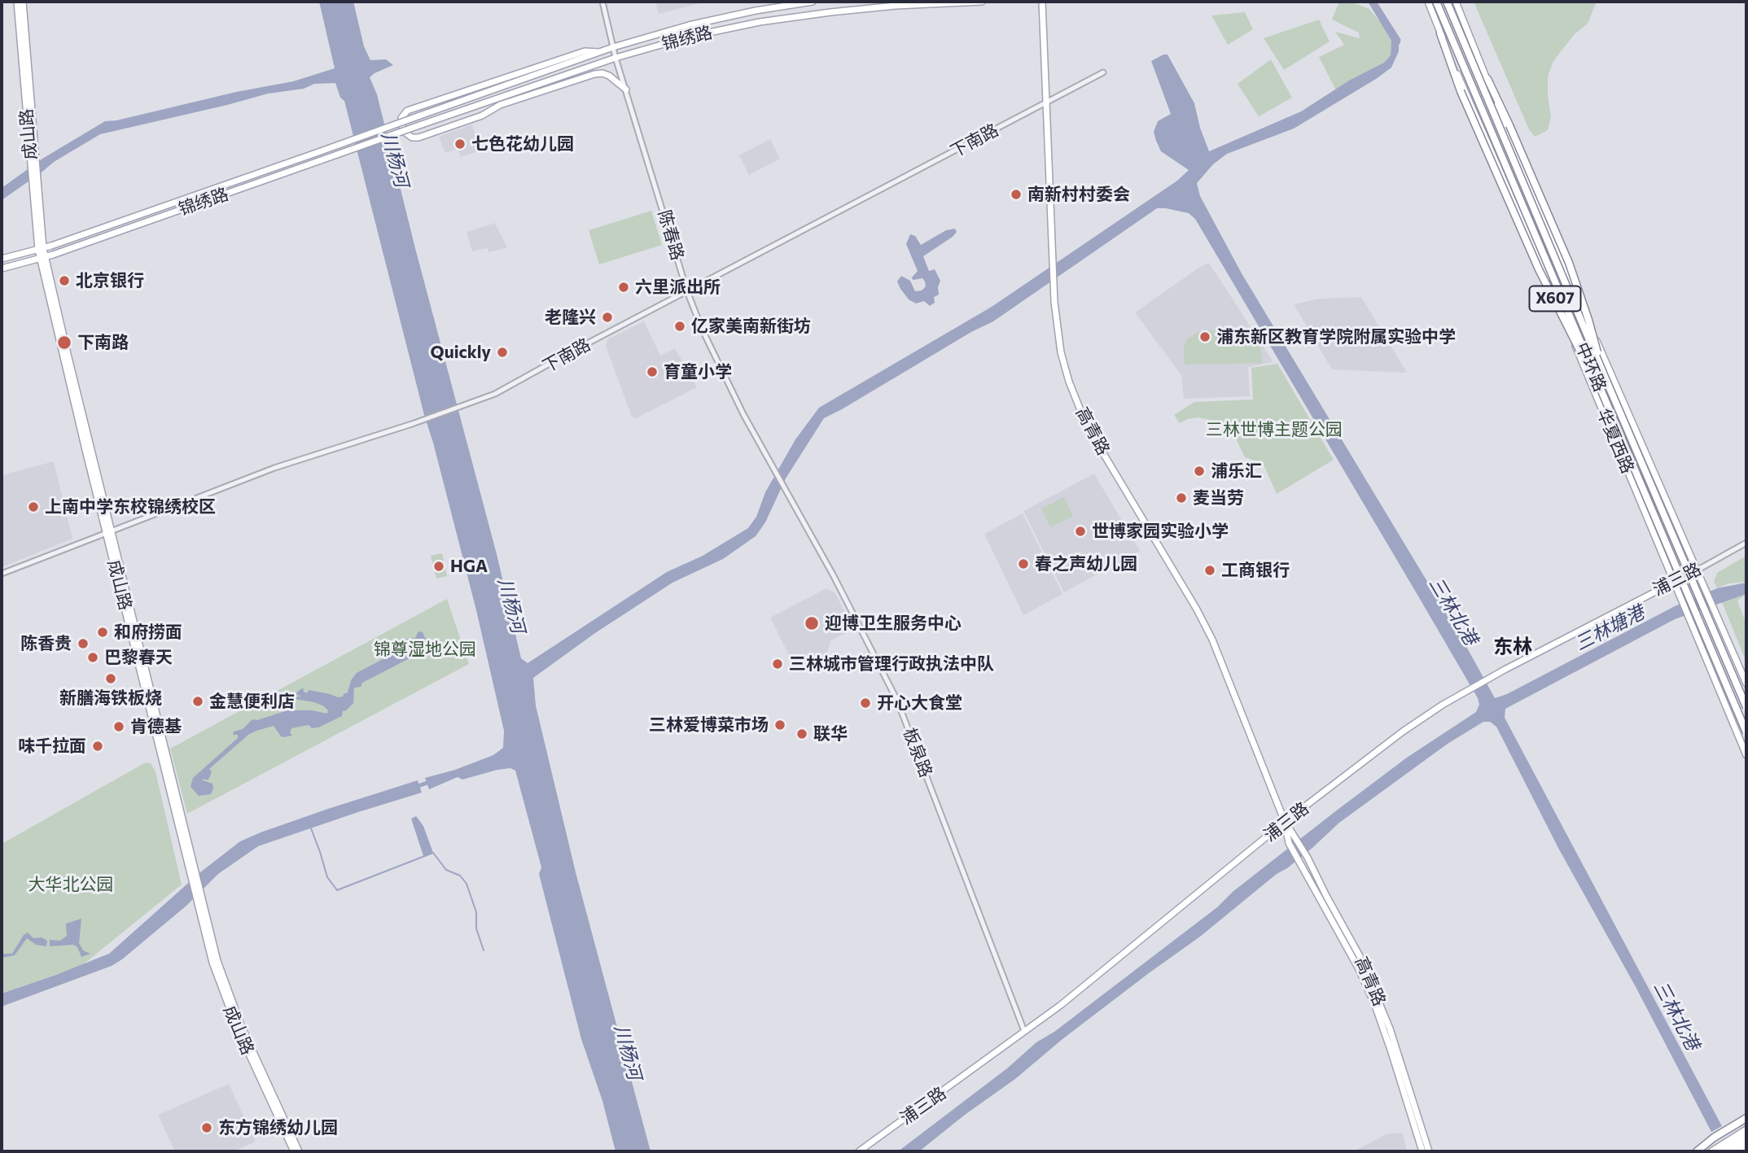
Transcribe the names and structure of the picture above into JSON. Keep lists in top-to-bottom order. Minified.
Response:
{"streets":{"highway":["中环路"],"main road":["锦绣路","成山路","X607","高青路","华夏西路","浦三路"],"street":["下南路","陈春路","板泉路"]},"crossings":[["锦绣路","成山路"],["锦绣路","陈春路"],["成山路","下南路"],["下南路","陈春路"],["下南路","高青路"],["陈春路","板泉路"],["高青路","浦三路"],["华夏西路","浦三路"],["浦三路","板泉路"]],"districts":["东林"],"water":["川杨河","三林北港","三林塘港"],"parks":["三林世博主题公园","锦尊湿地公园","大华北公园"],"places":["七色花幼儿园","南新村村委会","北京银行","六里派出所","老隆兴","亿家美南新街坊","浦东新区教育学院附属实验中学","下南路","Quickly","育童小学","浦乐汇","麦当劳","上南中学东校锦绣校区","世博家园实验小学","春之声幼儿园","HGA","工商银行","迎博卫生服务中心","和府捞面","陈香贵","巴黎春天","三林城市管理行政执法中队","新膳海铁板烧","金慧便利店","开心大食堂","三林爱博菜市场","肯德基","联华","味千拉面","东方锦绣幼儿园"]}
